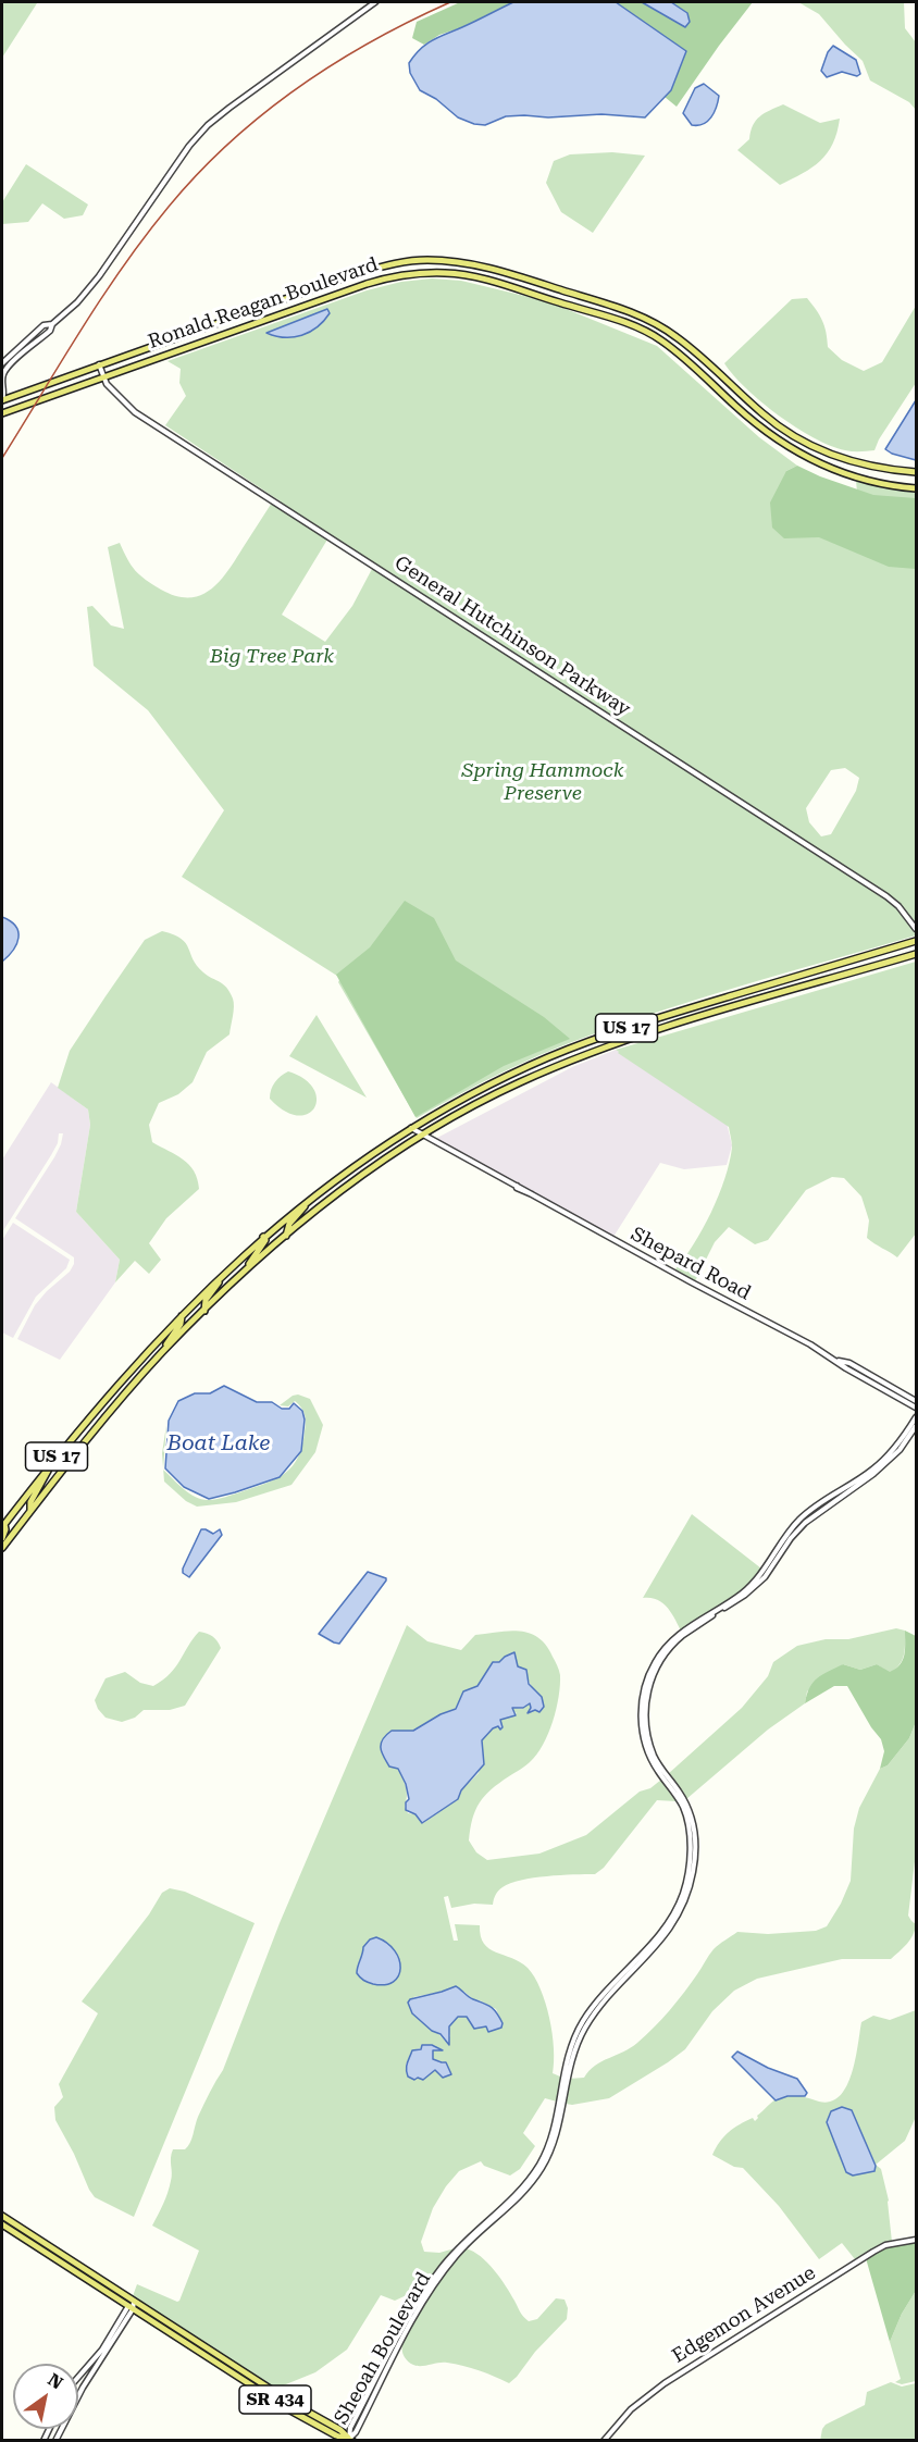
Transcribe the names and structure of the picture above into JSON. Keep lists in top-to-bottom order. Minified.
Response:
{"streets":{"main road":["Ronald Reagan Boulevard","US 17","SR 434"],"street":["General Hutchinson Parkway","Shepard Road","Edgemon Avenue","Sheoah Boulevard"]},"crossings":[["Ronald Reagan Boulevard","General Hutchinson Parkway"],["US 17","Shepard Road"],["Sheoah Boulevard","SR 434"]],"water":["Boat Lake"],"parks":["Big Tree Park","Spring Hammock Preserve"],"north":"top right"}
